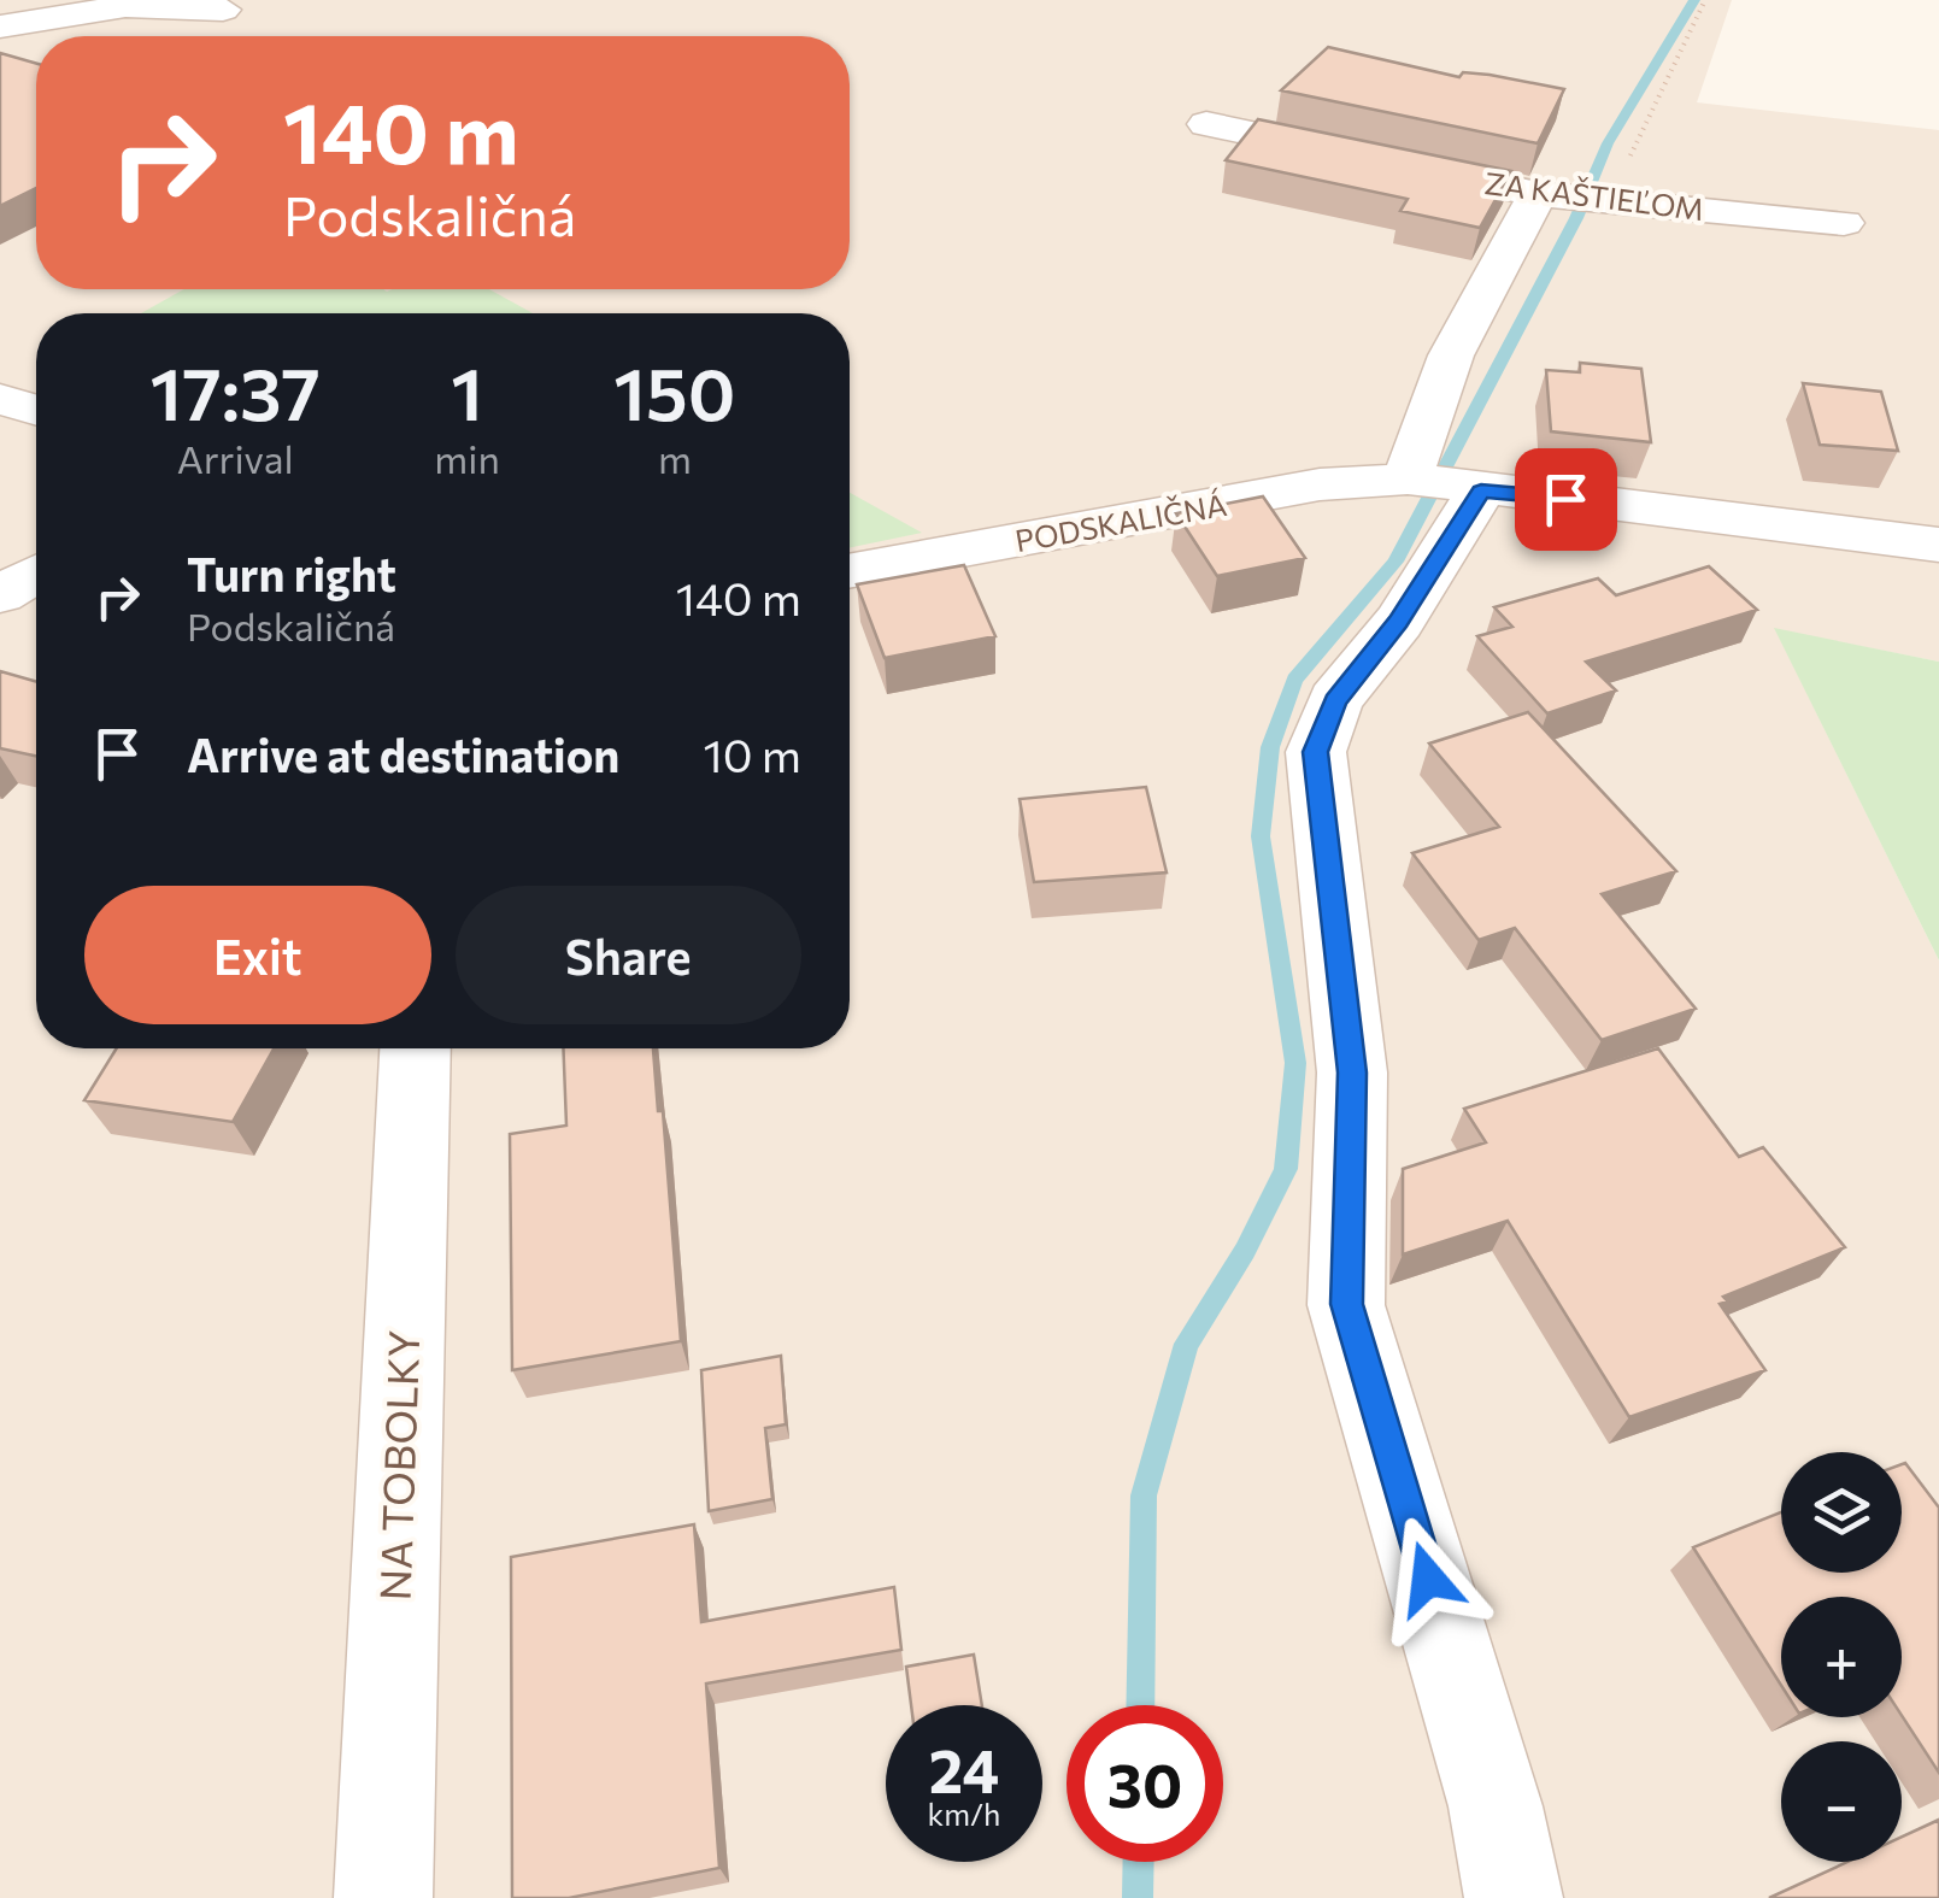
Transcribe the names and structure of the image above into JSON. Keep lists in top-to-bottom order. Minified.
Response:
{"streets":{"street":["ZA KAŠTIEĽOM","PODSKALIČNÁ","NA TOBOLKY"]},"page":{"turn":["140 m","Podskaličná"],"eta":["17:37","Arrival","1","min","150","m"],"list":[{"name":"Turn right","note":"Podskaličná","value":"140 m"},{"name":"Arrive at destination","value":"10 m"}],"buttons":["Exit","Share"],"map_buttons":["+","−"],"speed":"24 km/h","limit":"30"}}
